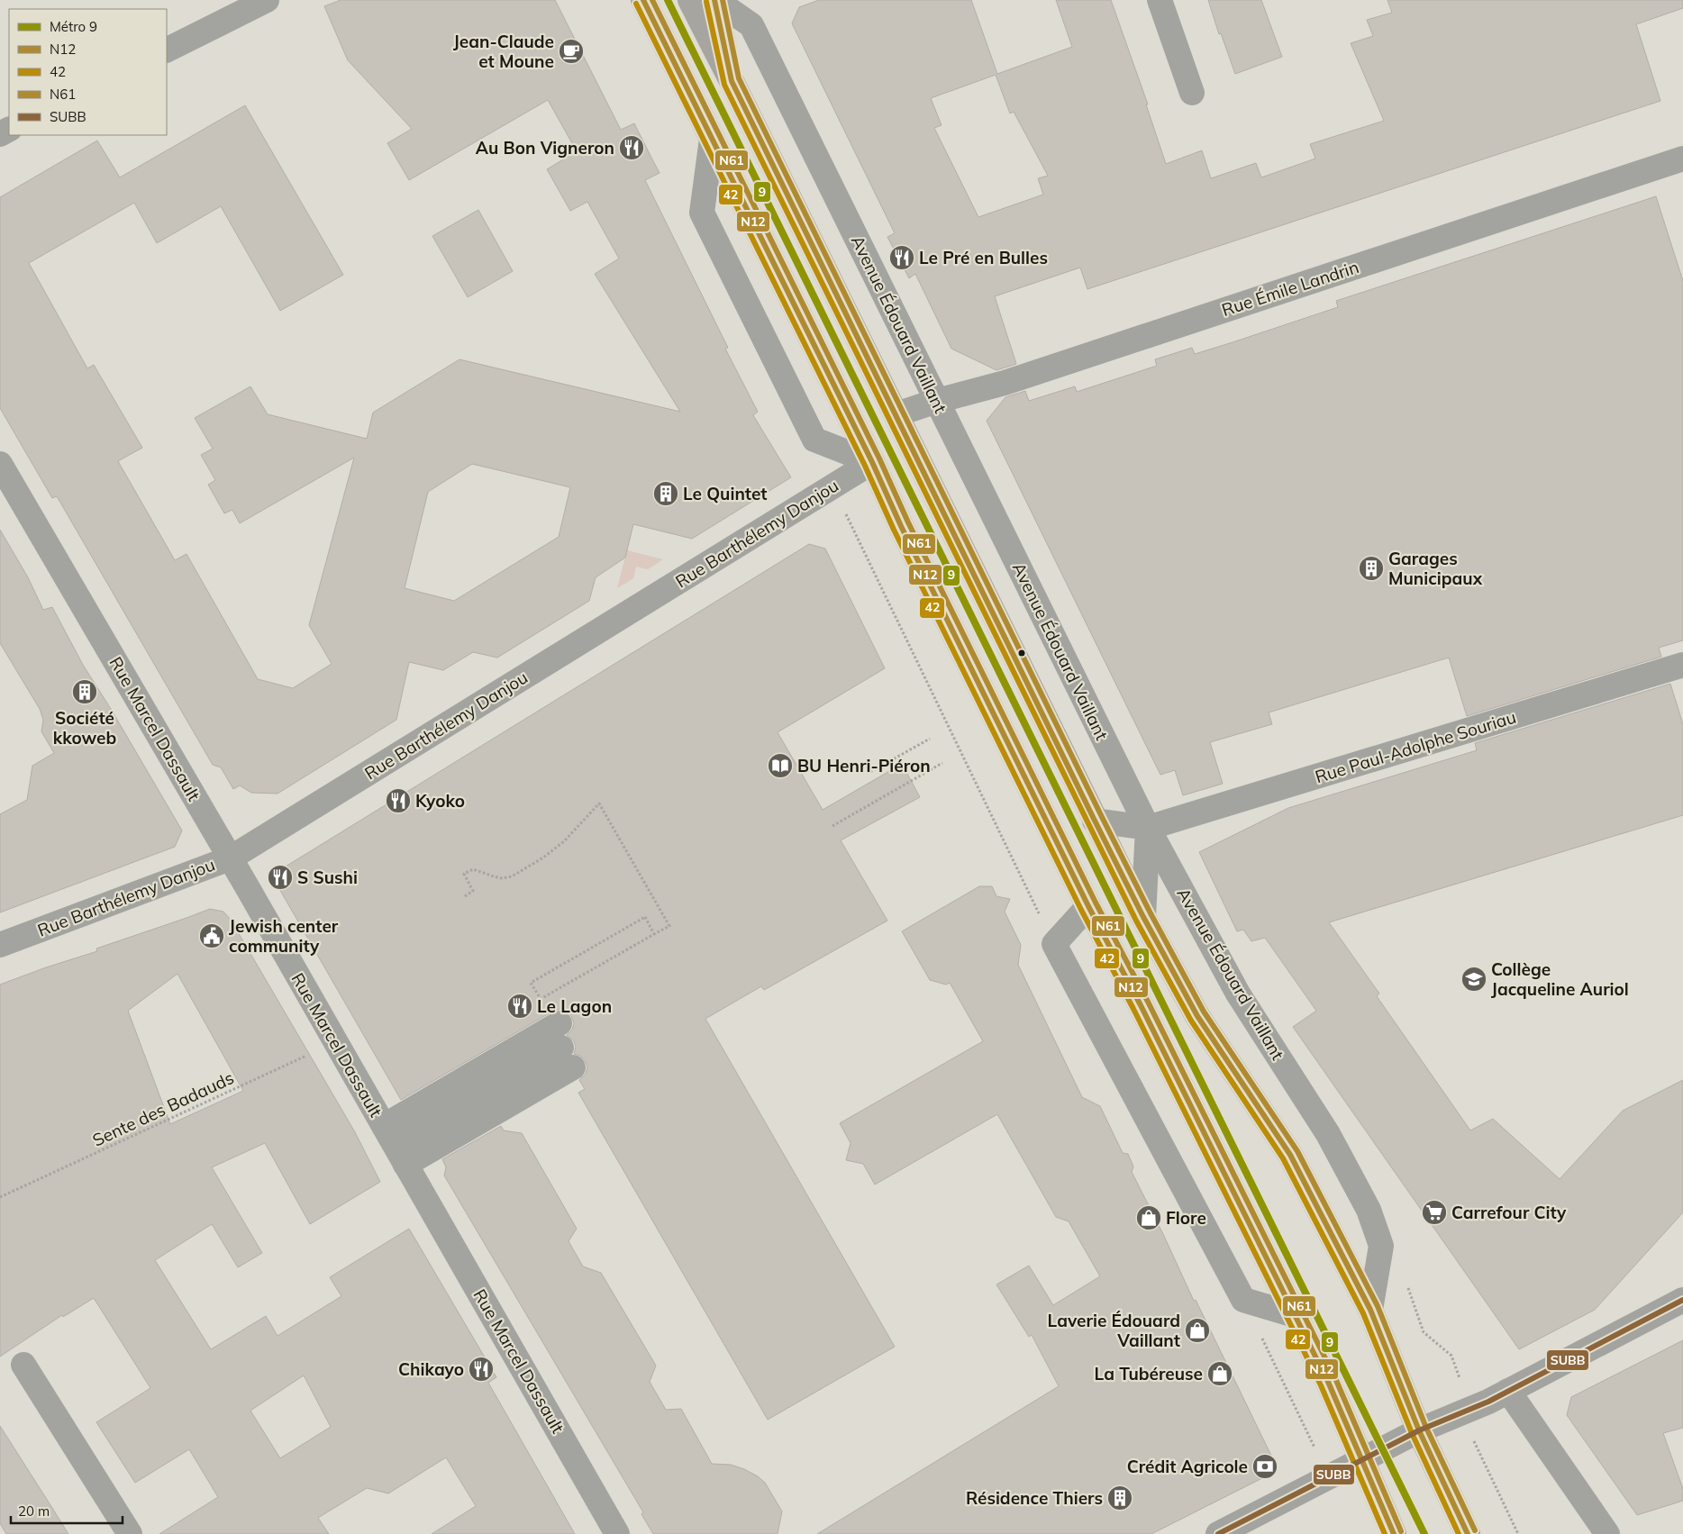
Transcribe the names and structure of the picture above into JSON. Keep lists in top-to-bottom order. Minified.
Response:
{"streets":{"main road":["Avenue Édouard Vaillant"],"street":["Rue Émile Landrin","Rue Barthélemy Danjou","Rue Marcel Dassault","Rue Paul-Adolphe Souriau"],"path":["Sente des Badauds"]},"crossings":[["Rue Émile Landrin","Avenue Édouard Vaillant"],["Avenue Édouard Vaillant","Rue Paul-Adolphe Souriau"],["Rue Barthélemy Danjou","Rue Marcel Dassault"],["Rue Marcel Dassault","Sente des Badauds"]],"places":{"cafe":["Jean-Claude et Moune"],"restaurant":["Au Bon Vigneron","Le Pré en Bulles","Kyoko","S Sushi","Le Lagon","Chikayo"],"building":["Le Quintet","Garages Municipaux","Société kkoweb","Résidence Thiers"],"library":["BU Henri-Piéron"],"public building":["Jewish center community"],"school or university":["Collège Jacqueline Auriol"],"supermarket":["Carrefour City"],"shop":["Flore","Laverie Édouard Vaillant","La Tubéreuse"],"bank":["Crédit Agricole"]},"lines":["metro line 9","transit line N12","transit line N61","transit line 42","transit line SUBB"],"legend":["Métro 9","N12","42","N61","SUBB"],"scale_bar":"20 m"}
